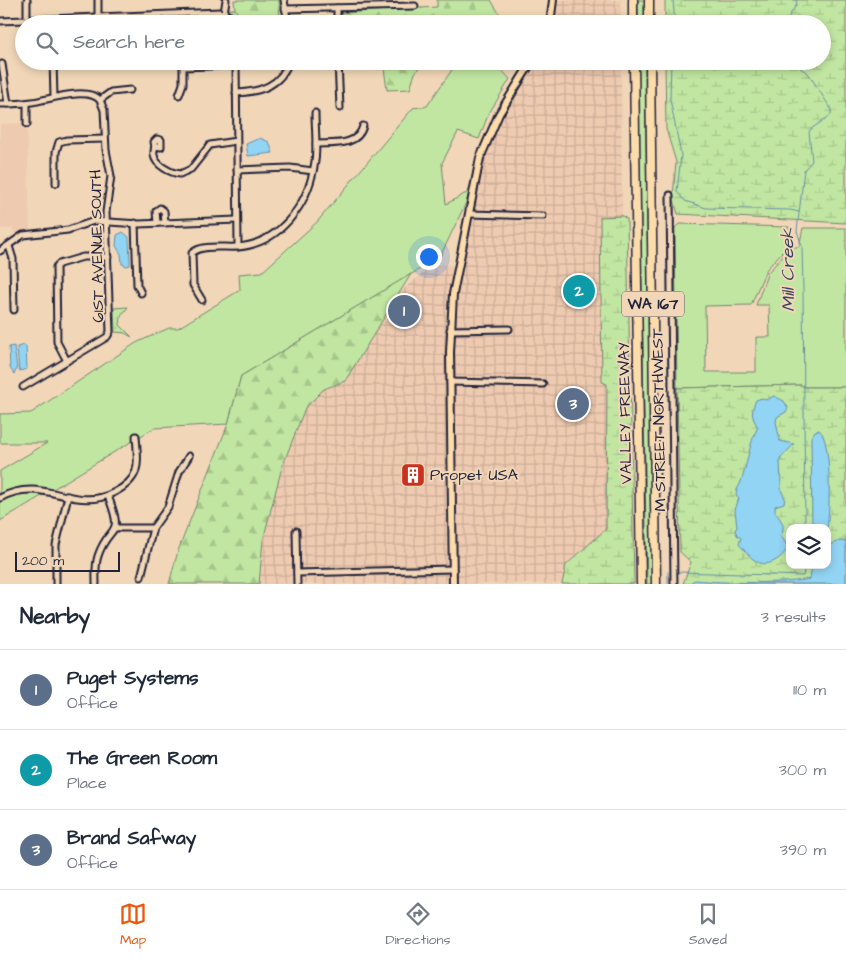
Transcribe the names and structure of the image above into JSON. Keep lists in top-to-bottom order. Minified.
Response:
{"streets":{"highway":["WA 167","VALLEY FREEWAY"],"street":["61ST AVENUE SOUTH","M STREET NORTHWEST"]},"water":["Mill Creek"],"places":{"building":["Propet USA"]},"scale_bar":"200 m","page":{"search":"Search here","pins":["2","1","3"],"scale":"200 m","heading":["Nearby","3 results"],"list":[{"mark":"1","name":"Puget Systems","note":"Office","value":"110 m"},{"mark":"2","name":"The Green Room","note":"Place","value":"300 m"},{"mark":"3","name":"Brand Safway","note":"Office","value":"390 m"}],"nav":["Map","Directions","Saved"]}}
